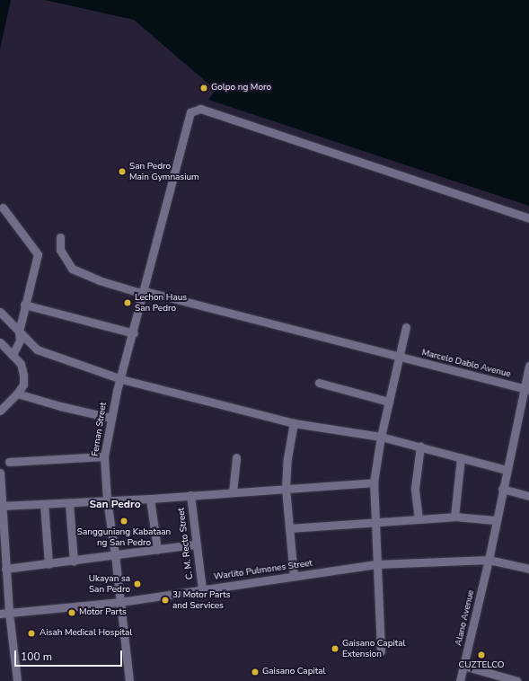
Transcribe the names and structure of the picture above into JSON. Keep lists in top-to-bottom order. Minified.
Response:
{"streets":{"street":["Marcelo Dablo Avenue","Fernan Street","C. M. Recto Street","Warlito Pulmones Street","Alano Avenue"]},"crossings":[["Marcelo Dablo Avenue","Fernan Street"],["Marcelo Dablo Avenue","Alano Avenue"],["Fernan Street","Warlito Pulmones Street"],["C. M. Recto Street","Warlito Pulmones Street"],["Warlito Pulmones Street","Alano Avenue"]],"districts":["San Pedro"],"places":["Golpo ng Moro","San Pedro Main Gymnasium","Lechon Haus San Pedro","Sangguniang Kabataan ng San Pedro","Ukayan sa San Pedro","3J Motor Parts and Services","Motor Parts","Aisah Medical Hospital","Gaisano Capital Extension","CUZTELCO","Gaisano Capital"],"scale_bar":"100 m"}
